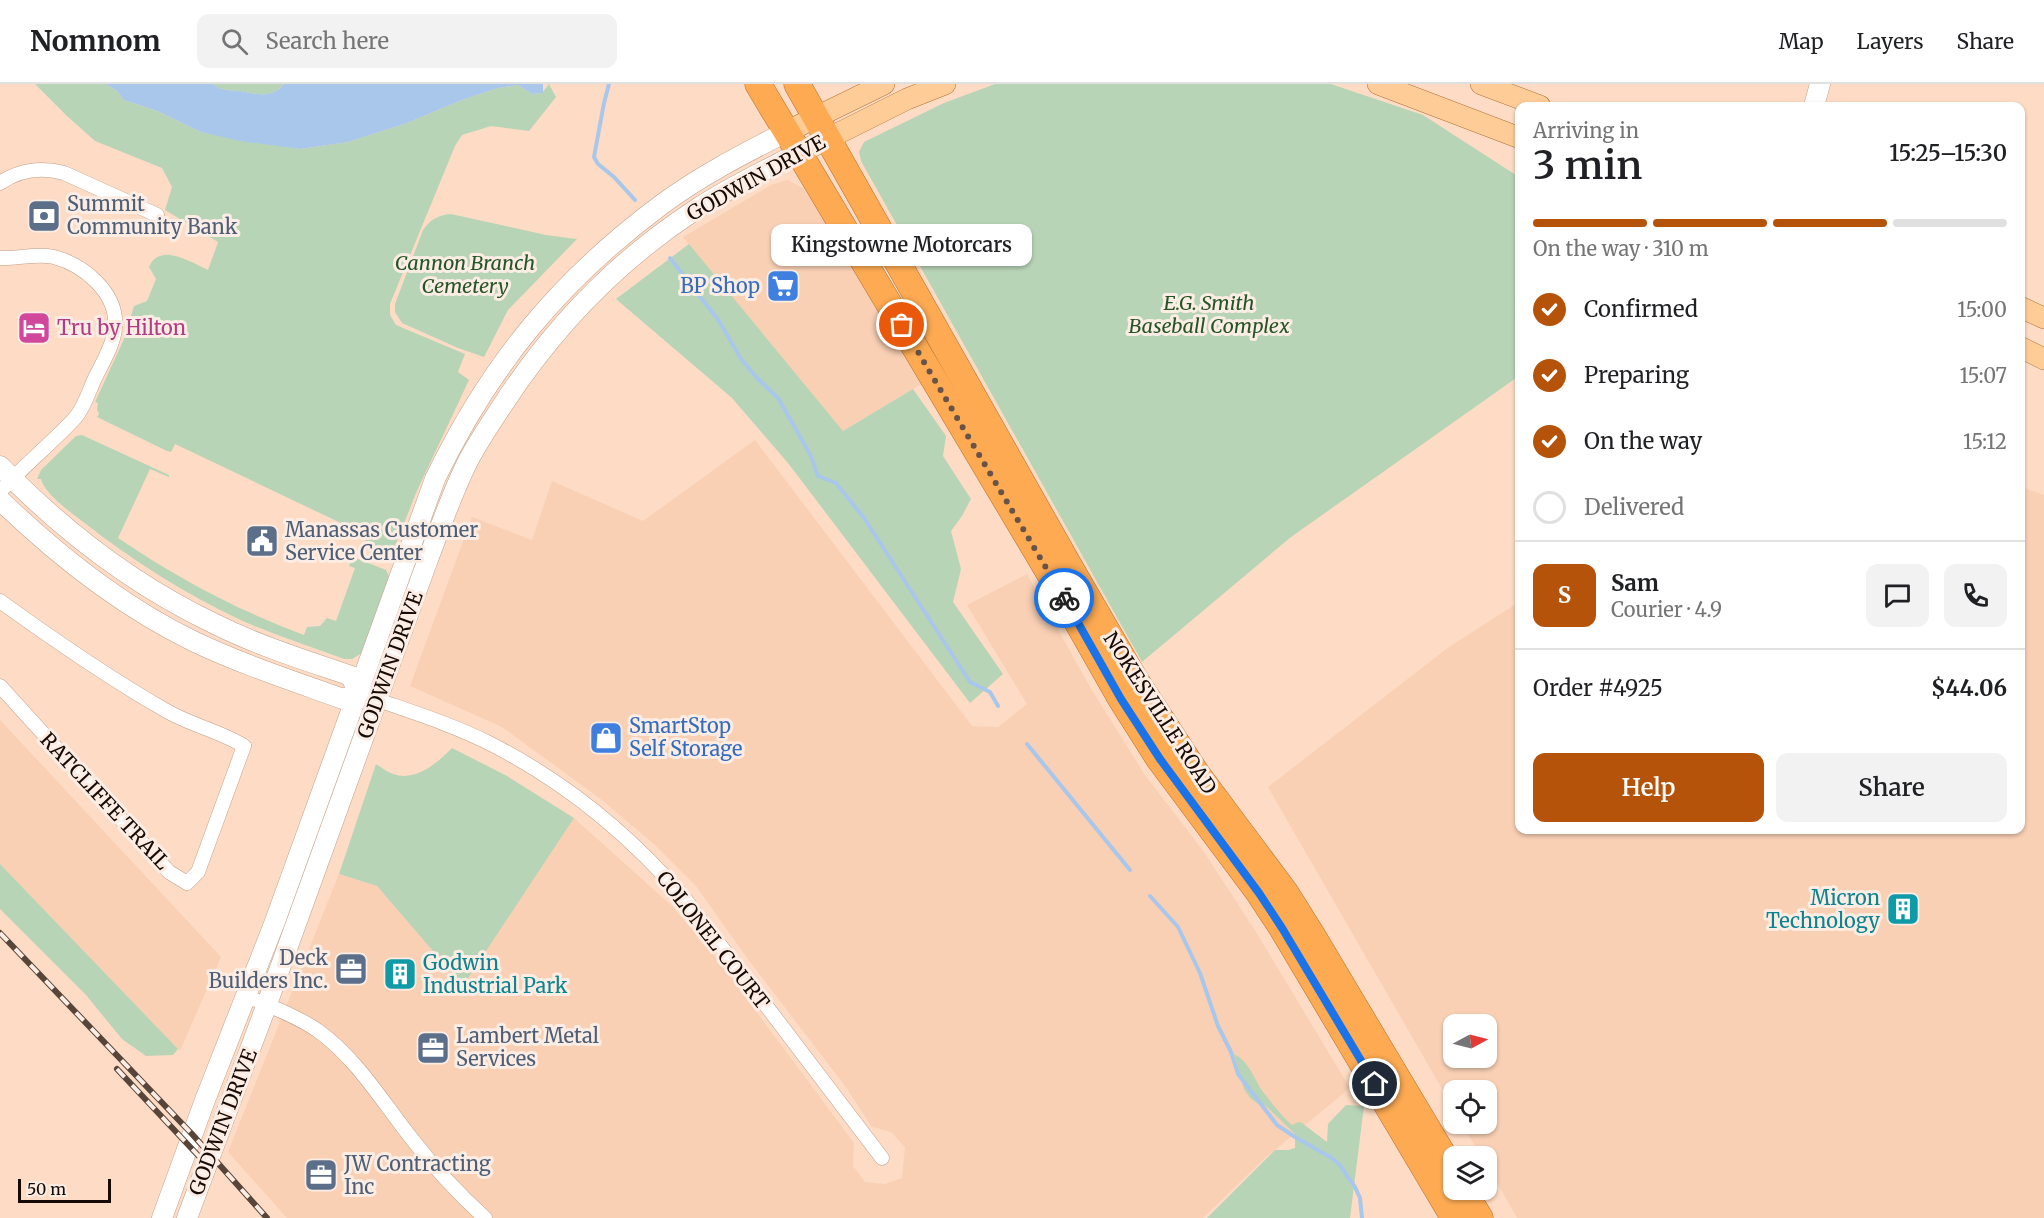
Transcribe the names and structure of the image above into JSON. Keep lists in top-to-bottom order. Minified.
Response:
{"streets":{"highway":["NOKESVILLE ROAD"],"main road":["GODWIN DRIVE"],"street":["RATCLIFFE TRAIL","COLONEL COURT"]},"crossings":[["GODWIN DRIVE","NOKESVILLE ROAD"],["GODWIN DRIVE","COLONEL COURT"]],"parks":["Cannon Branch Cemetery","E.G. Smith Baseball Complex"],"places":{"bank":["Summit Community Bank"],"supermarket":["BP Shop"],"other":["Kingstowne Motorcars"],"hotel":["Tru by Hilton"],"public building":["Manassas Customer Service Center"],"shop":["SmartStop Self Storage"],"building":["Micron Technology","Godwin Industrial Park"],"office":["Deck Builders Inc.","Lambert Metal Services","JW Contracting Inc"]},"scale_bar":"50 m","north":"right","page":{"header":"Nomnom","search":"Search here","nav":["Map","Layers","Share"],"heading":["3 min","Arriving in","15:25–15:30"],"panel":["Sam","Courier · 4.9","Order #4925","$44.06"],"bar":"On the way · 310 m","bubble":"Kingstowne Motorcars","list":[["Confirmed","15:00"],["Preparing","15:07"],["On the way","15:12"],"Delivered"],"round":"S","buttons":["Help","Share"],"scale":"50 m"}}
